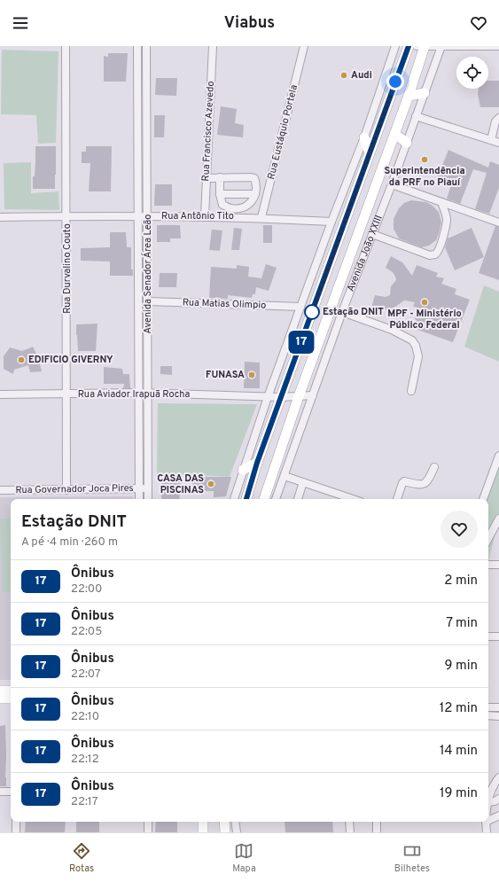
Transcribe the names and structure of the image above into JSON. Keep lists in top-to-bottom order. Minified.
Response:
{"streets":{"main road":["Avenida João XXIII"],"street":["Rua Francisco Azevedo","Rua Eustáquio Portela","Rua Antônio Tito","Rua Durvalino Couto","Avenida Senador Área Leão","Rua Matias Olimpio","Rua Aviador Irapuã Rocha","Rua Governador Joca Pires"]},"crossings":[["Rua Francisco Azevedo","Rua Antônio Tito"],["Rua Eustáquio Portela","Rua Antônio Tito"],["Rua Antônio Tito","Rua Durvalino Couto"],["Rua Antônio Tito","Avenida Senador Área Leão"],["Avenida João XXIII","Rua Aviador Irapuã Rocha"],["Rua Durvalino Couto","Rua Aviador Irapuã Rocha"],["Rua Durvalino Couto","Rua Governador Joca Pires"],["Avenida Senador Área Leão","Rua Matias Olimpio"],["Avenida Senador Área Leão","Rua Aviador Irapuã Rocha"],["Avenida Senador Área Leão","Rua Governador Joca Pires"]],"places":["Audi","Superintendência da PRF no Piauí","MPF - Ministério Público Federal","Estação DNIT","EDIFICIO GIVERNY","FUNASA","CASA DAS PISCINAS"],"lines":["bus line 17"],"page":{"header":"Viabus","on_map":"17","heading":["Estação DNIT","A pé · 4 min · 260 m"],"list":[{"mark":"17","name":"Ônibus","note":"22:00","value":"2 min"},{"mark":"17","name":"Ônibus","note":"22:05","value":"7 min"},{"mark":"17","name":"Ônibus","note":"22:07","value":"9 min"},{"mark":"17","name":"Ônibus","note":"22:10","value":"12 min"},{"mark":"17","name":"Ônibus","note":"22:12","value":"14 min"},{"mark":"17","name":"Ônibus","note":"22:17","value":"19 min"}],"tabs":["Rotas","Mapa","Bilhetes"]}}
